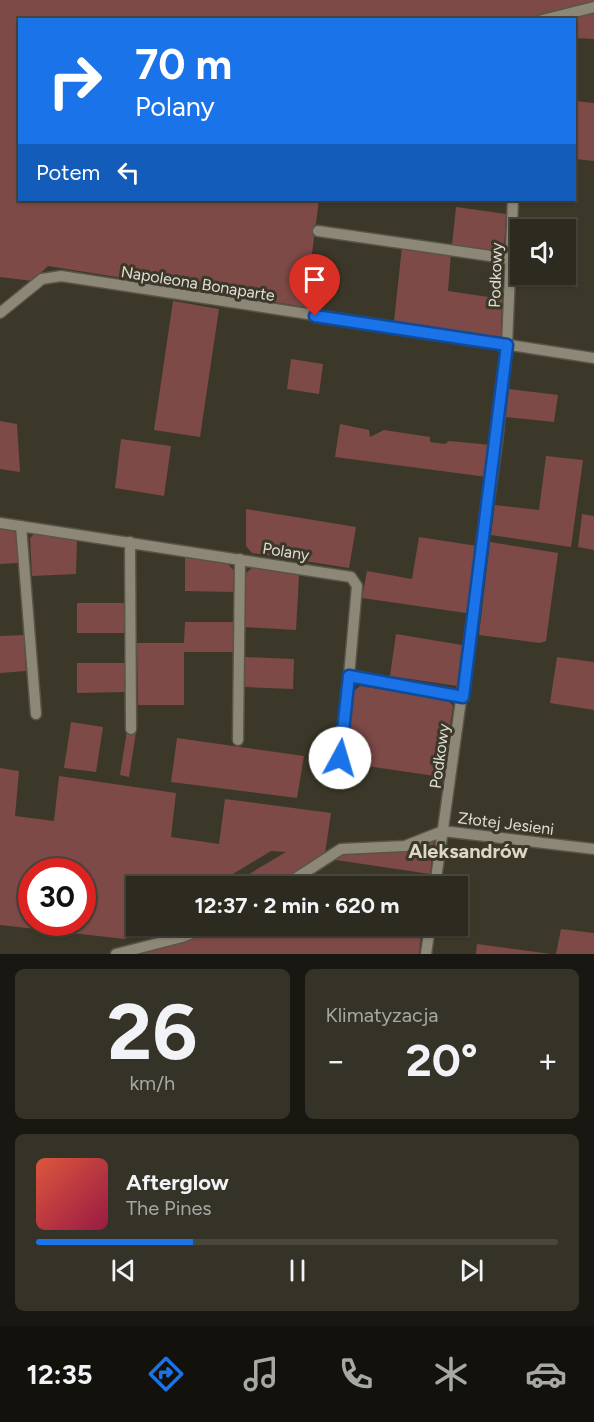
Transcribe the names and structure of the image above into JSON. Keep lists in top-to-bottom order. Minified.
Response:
{"streets":{"street":["Podkowy","Napoleona Bonaparte","Polany","Złotej Jesieni"]},"crossings":[["Podkowy","Napoleona Bonaparte"],["Podkowy","Złotej Jesieni"]],"districts":["Aleksandrów"],"page":{"turn":["70 m","Polany"],"then":"Potem","limit":"30","trip":"12:37 · 2 min · 620 m","tile":[["26","km/h"],"Klimatyzacja"],"heat":["−","20°","+"],"song":["Afterglow","The Pines"],"tabs":"12:35"}}
